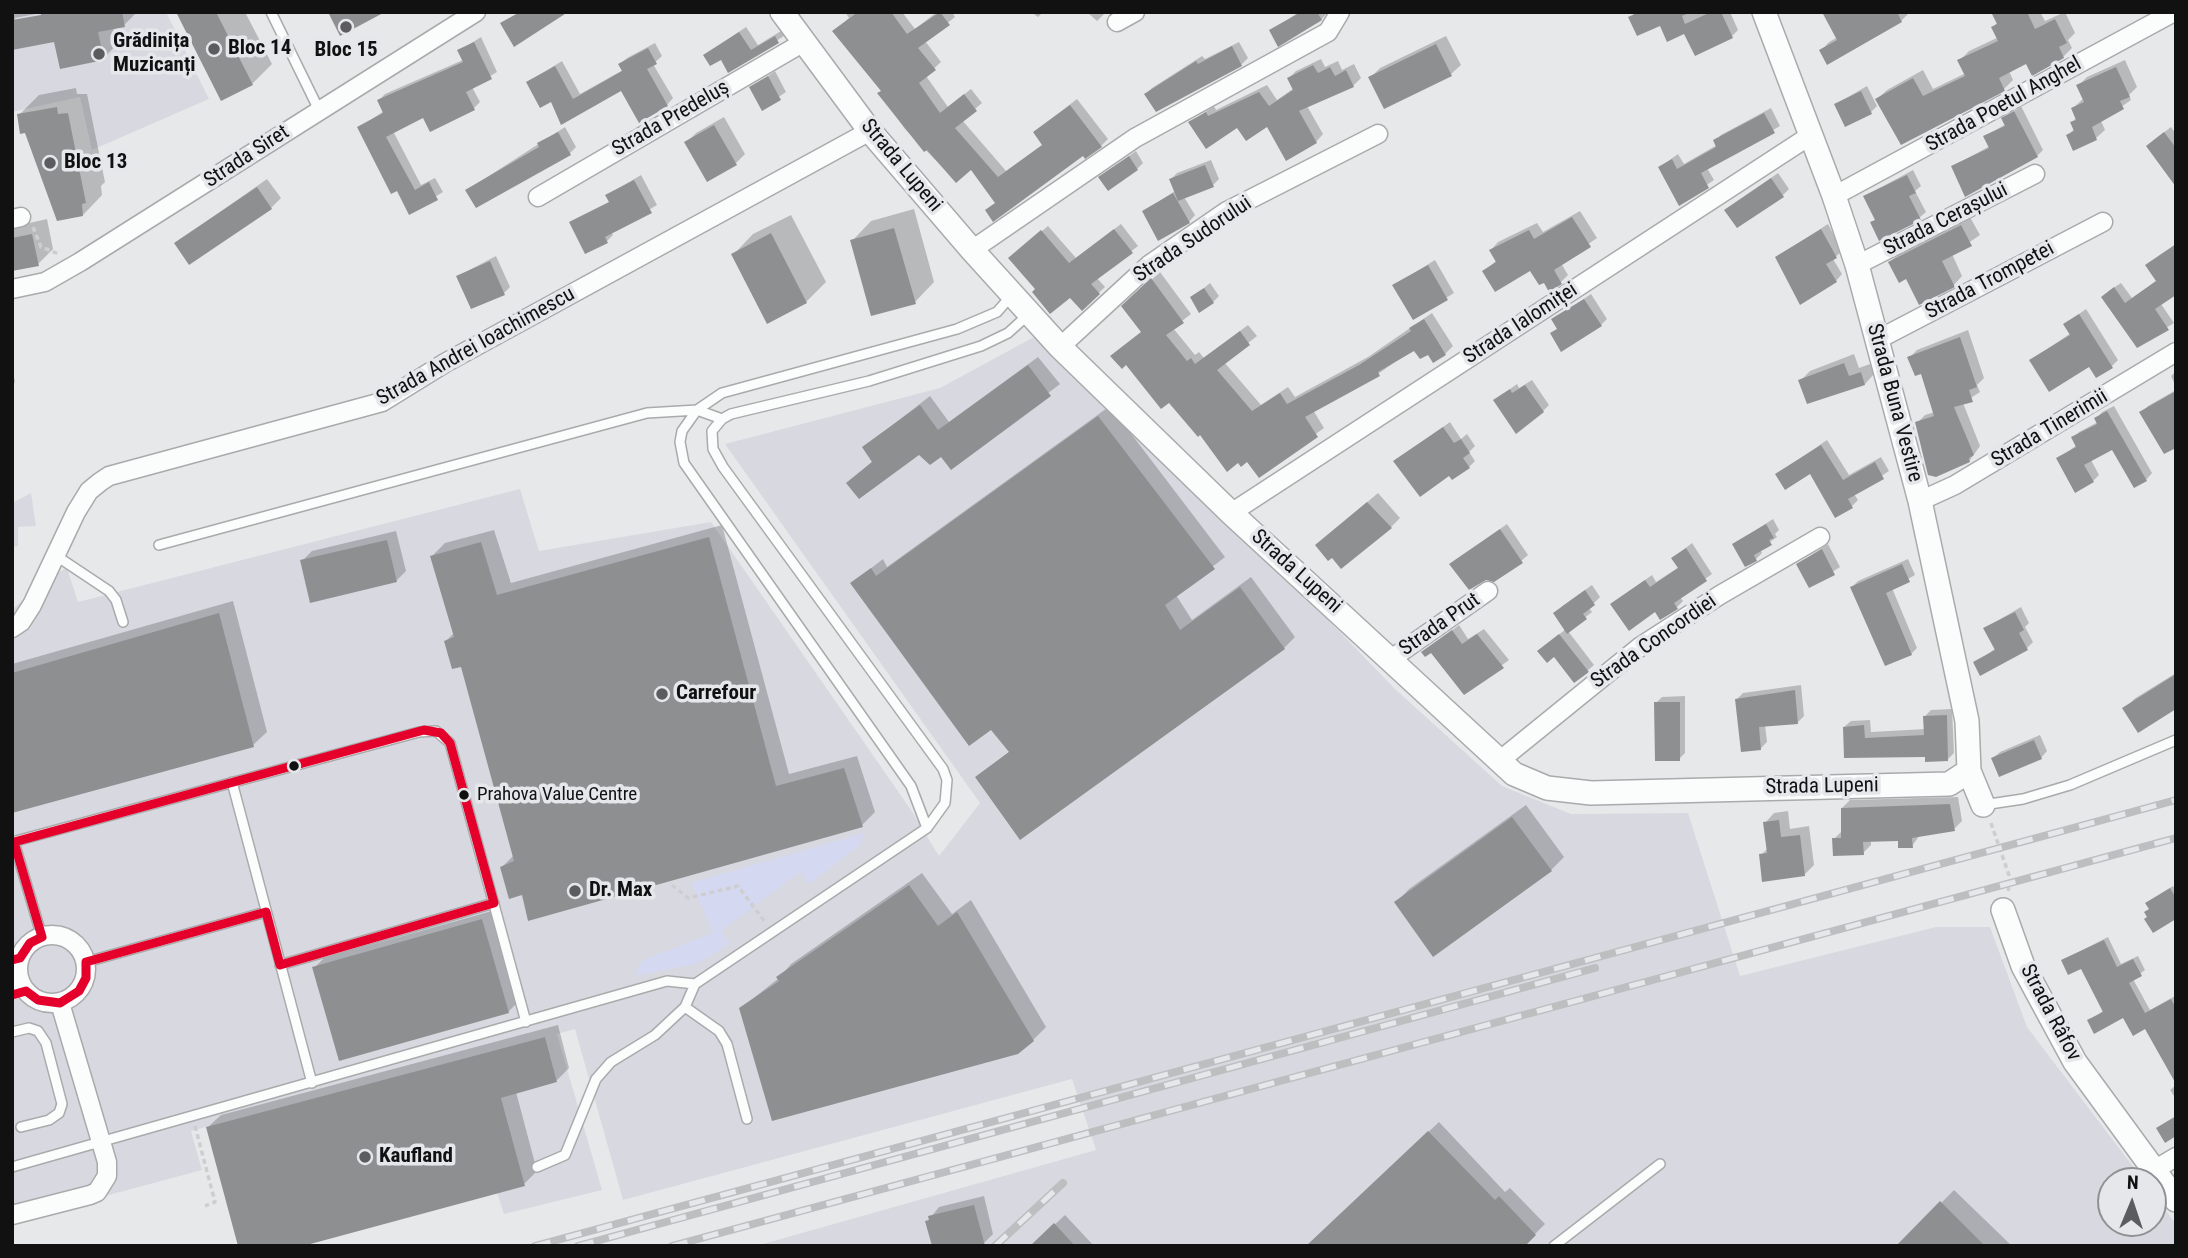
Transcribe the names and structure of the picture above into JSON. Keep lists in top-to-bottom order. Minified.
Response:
{"streets":{"street":["Strada Poetul Anghel","Strada Predeluș","Strada Siret","Strada Lupeni","Strada Cerașului","Strada Sudorului","Strada Trompetei","Strada Ialomiței","Strada Andrei Ioachimescu","Strada Buna Vestire","Strada Tinerimii","Strada Prut","Strada Concordiei","Strada Râfov"]},"crossings":[["Strada Poetul Anghel","Strada Buna Vestire"],["Strada Predeluș","Strada Lupeni"],["Strada Lupeni","Strada Sudorului"],["Strada Lupeni","Strada Ialomiței"],["Strada Lupeni","Strada Andrei Ioachimescu"],["Strada Lupeni","Strada Buna Vestire"],["Strada Lupeni","Strada Prut"],["Strada Lupeni","Strada Concordiei"],["Strada Cerașului","Strada Buna Vestire"],["Strada Trompetei","Strada Buna Vestire"],["Strada Ialomiței","Strada Buna Vestire"],["Strada Buna Vestire","Strada Tinerimii"]],"places":["Bloc 15","Bloc 14","Grădinița Muzicanți","Bloc 13","Carrefour","Prahova Value Centre","Dr. Max","Kaufland"],"north":"top"}
